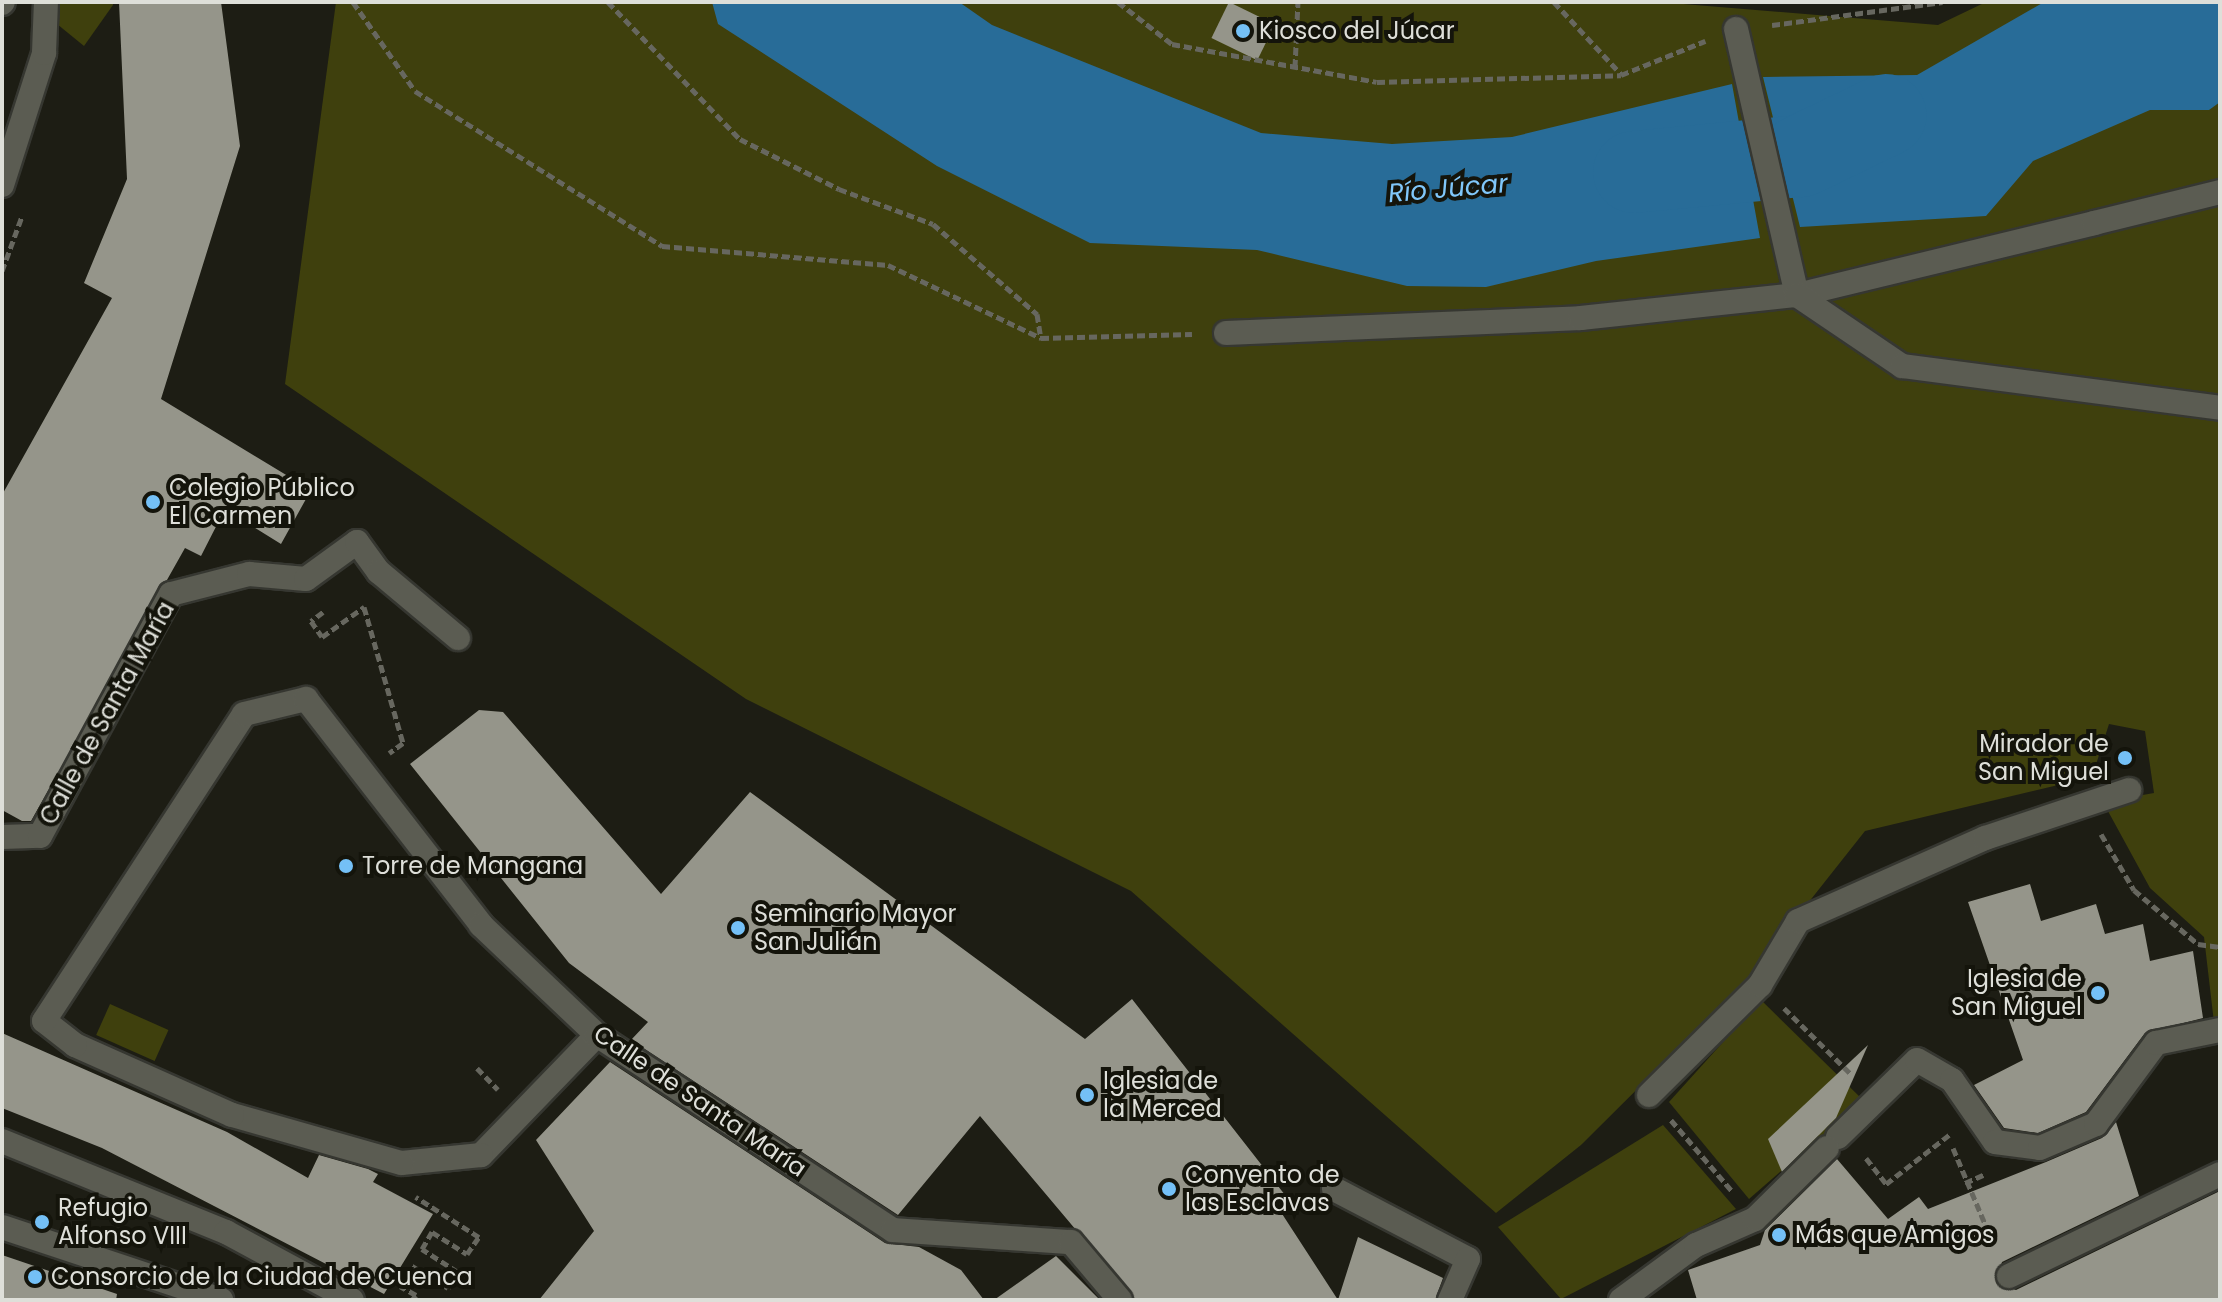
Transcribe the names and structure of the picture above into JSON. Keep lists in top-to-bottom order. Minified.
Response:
{"streets":{"street":["Calle de Santa María"]},"water":["Río Júcar"],"places":["Kiosco del Júcar","Colegio Público El Carmen","Mirador de San Miguel","Torre de Mangana","Seminario Mayor San Julián","Iglesia de San Miguel","Iglesia de la Merced","Convento de las Esclavas","Refugio Alfonso VIII","Más que Amigos","Consorcio de la Ciudad de Cuenca"]}
